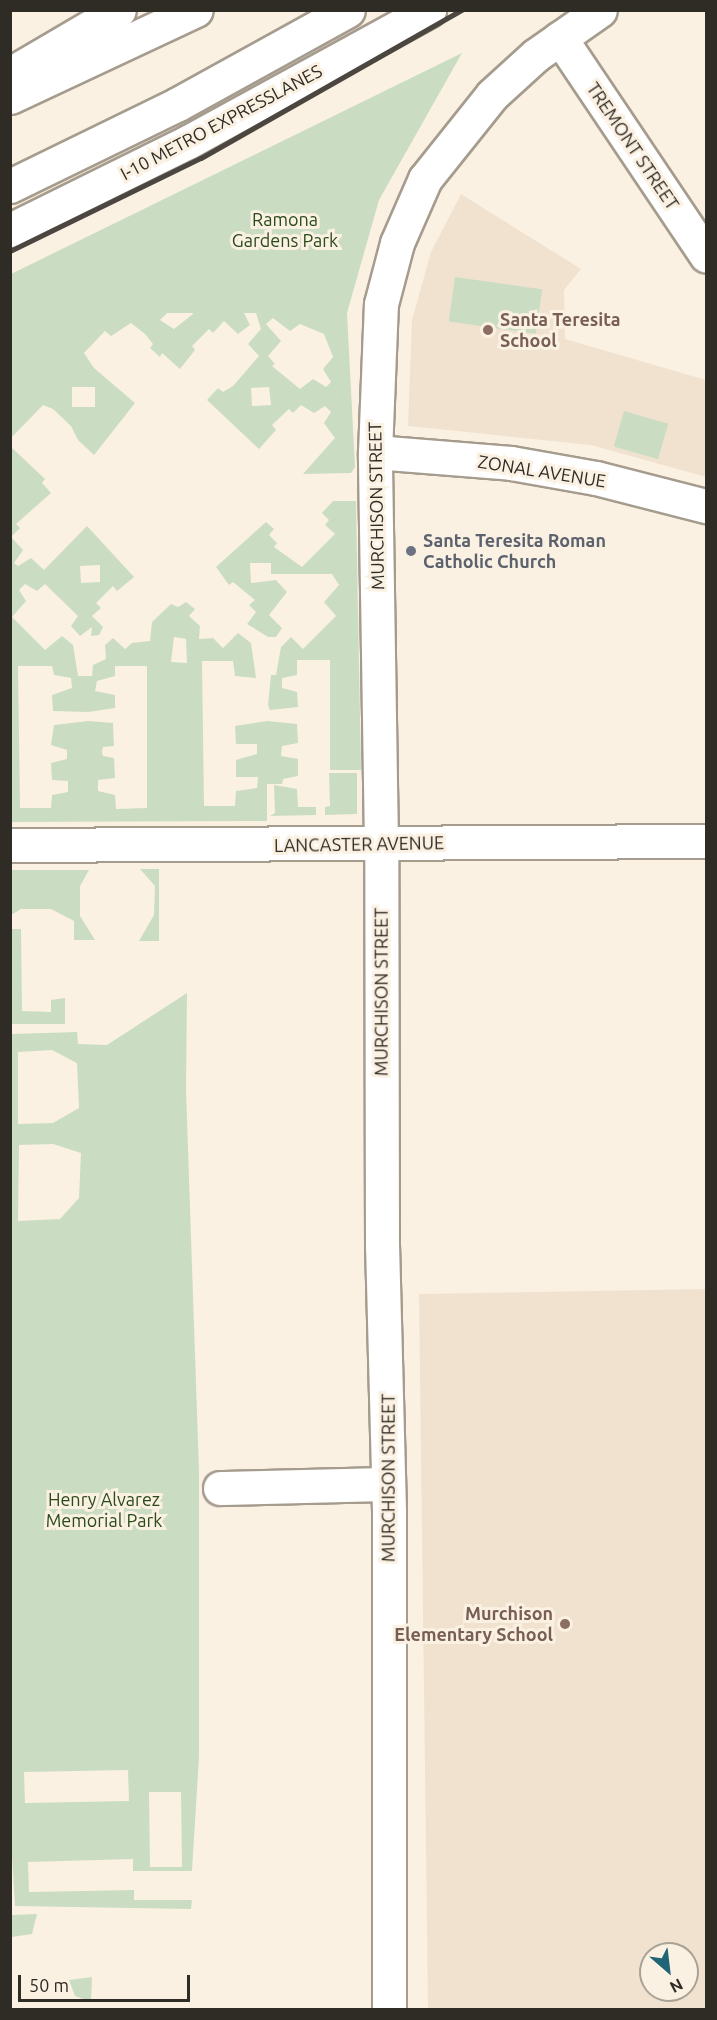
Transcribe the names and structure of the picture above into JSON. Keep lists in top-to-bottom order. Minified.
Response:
{"streets":{"main road":["I-10 METRO EXPRESSLANES","TREMONT STREET","ZONAL AVENUE","MURCHISON STREET","LANCASTER AVENUE"]},"crossings":[["TREMONT STREET","MURCHISON STREET"],["ZONAL AVENUE","MURCHISON STREET"],["MURCHISON STREET","LANCASTER AVENUE"]],"parks":["Ramona Gardens Park","Henry Alvarez Memorial Park"],"places":["Santa Teresita School","Santa Teresita Roman Catholic Church","Murchison Elementary School"],"scale_bar":"50 m","north":"bottom right"}
